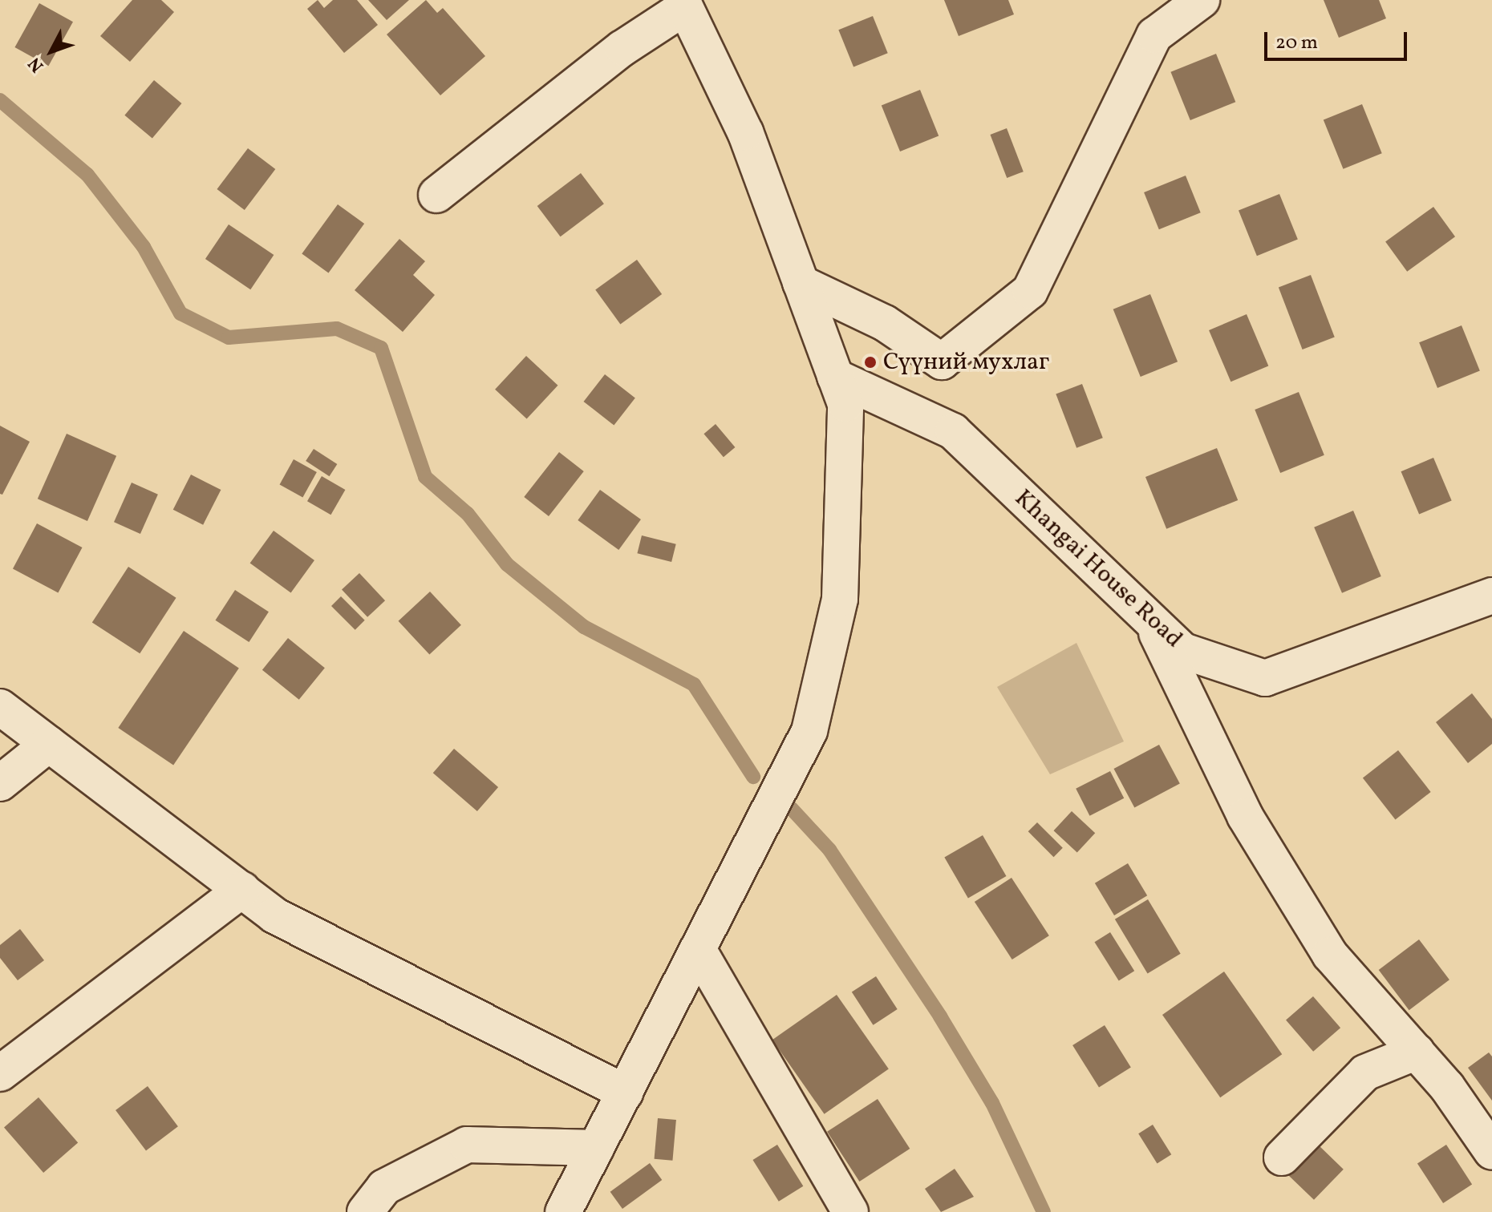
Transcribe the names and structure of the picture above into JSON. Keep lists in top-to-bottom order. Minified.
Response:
{"streets":{"street":["Khangai House Road"]},"places":["Сүүний мухлаг"],"scale_bar":"20 m","north":"bottom left"}
